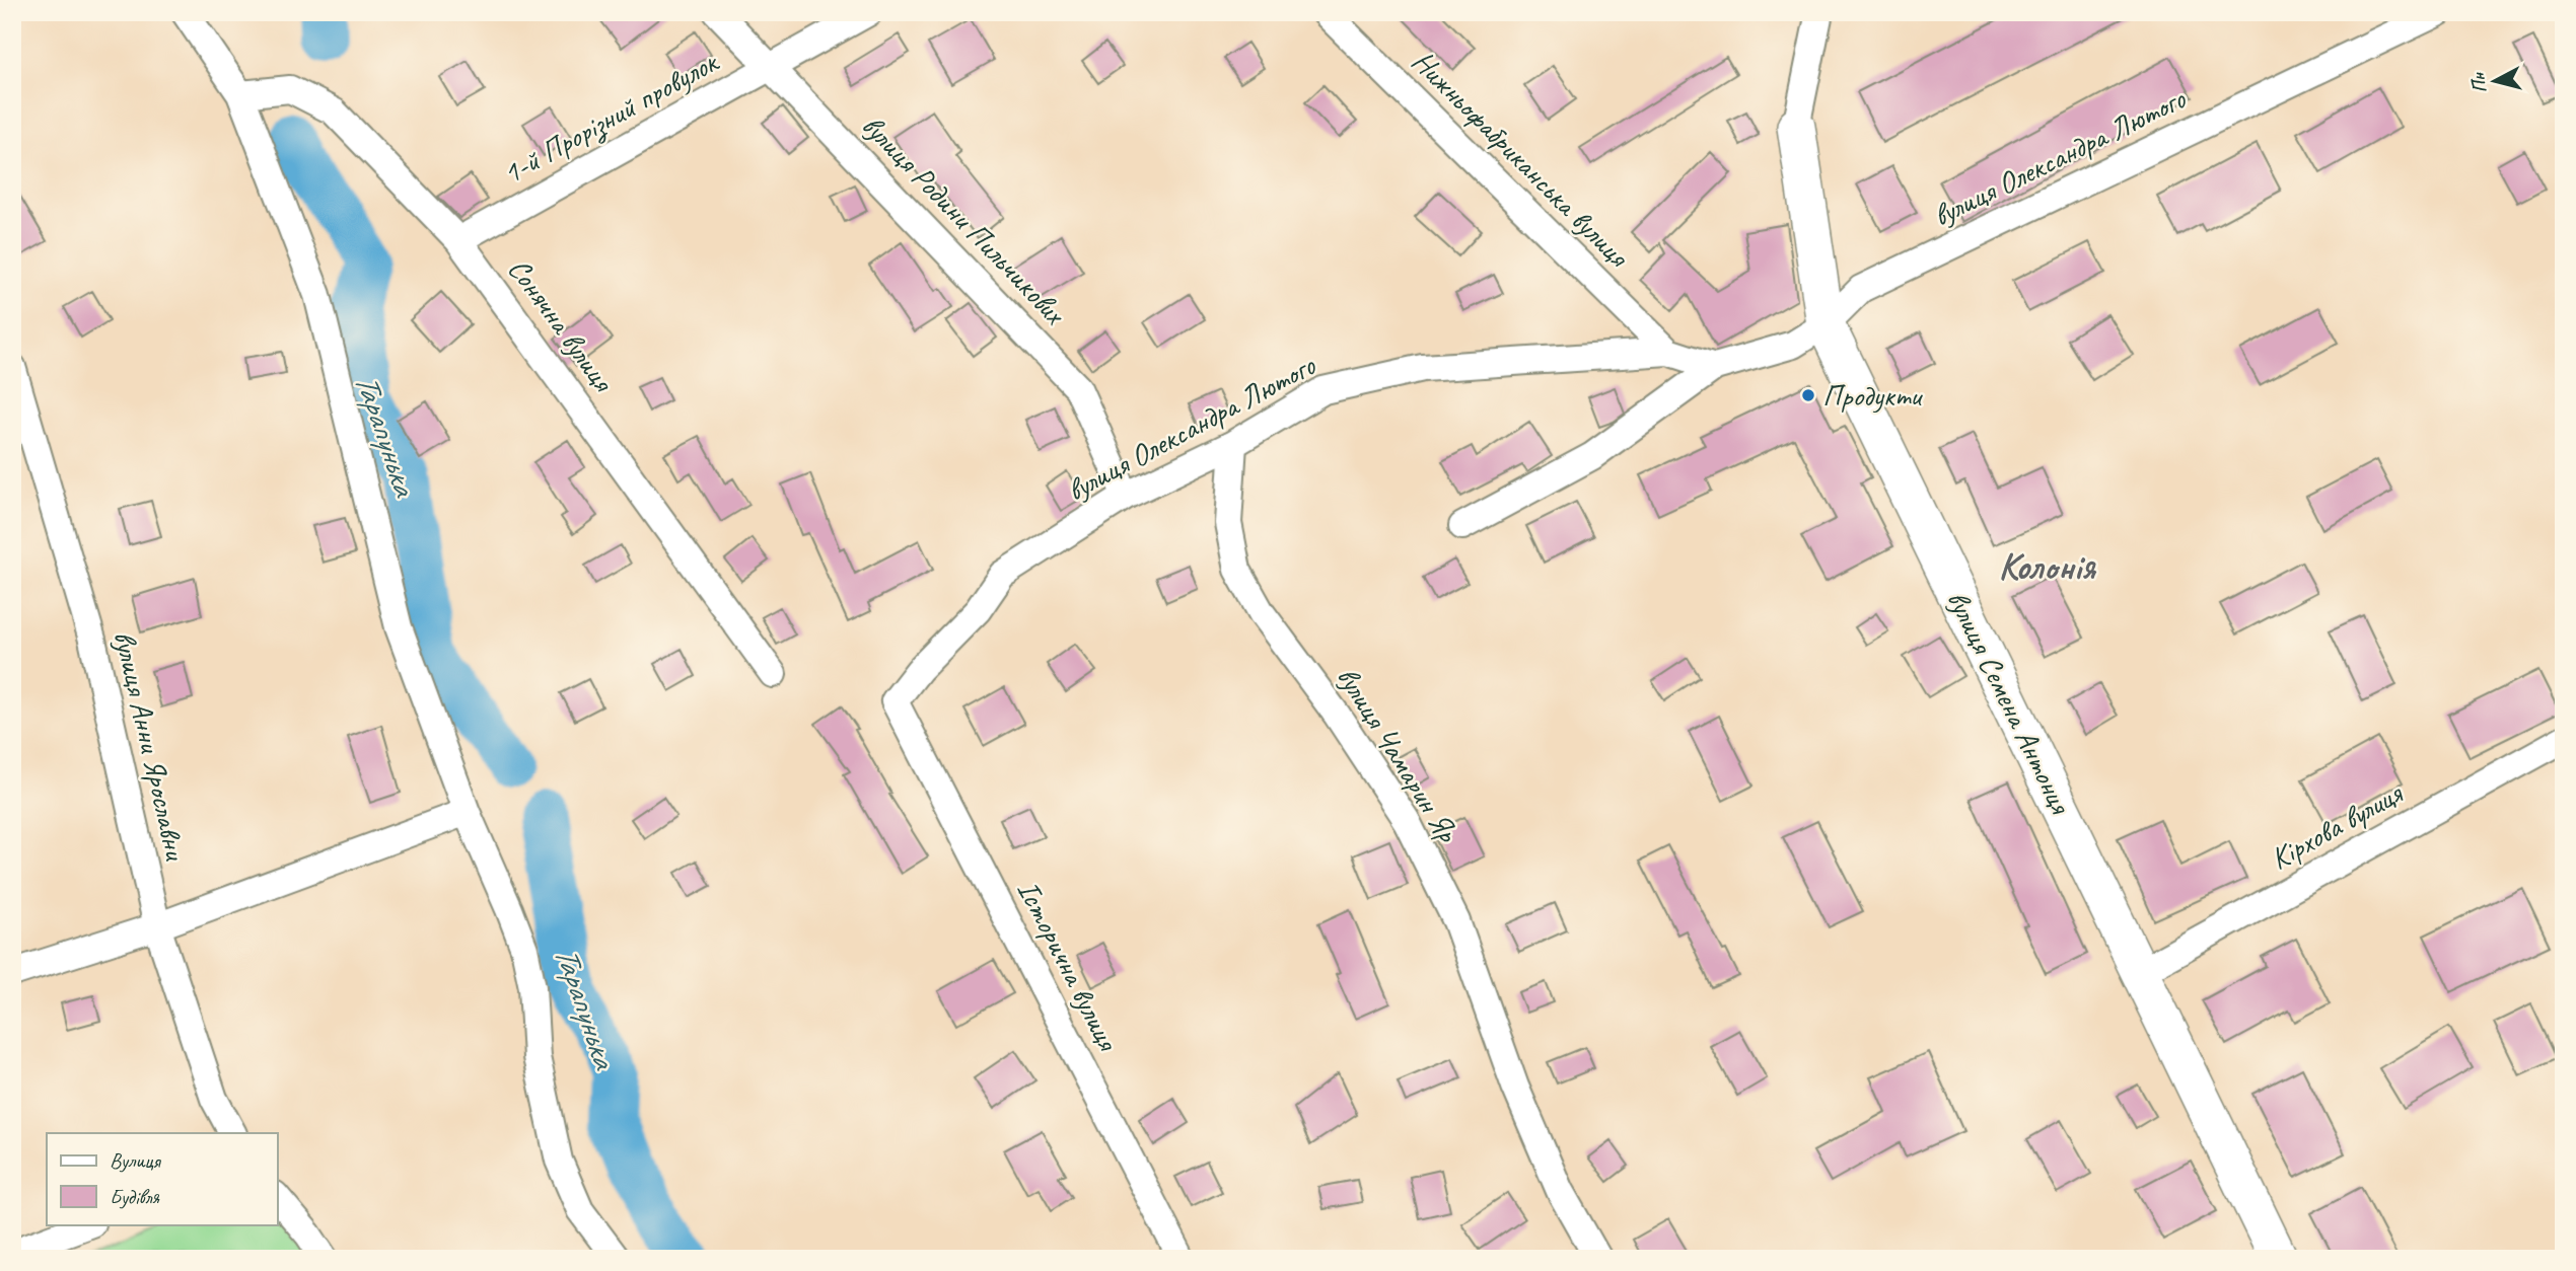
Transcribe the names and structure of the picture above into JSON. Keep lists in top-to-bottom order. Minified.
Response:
{"streets":{"street":["1-й Прорізний провулок","вулиця Олександра Лютого","Нижньофабриканська вулиця","вулиця Родини Пильчикових","Сонячна вулиця","вулиця Семена Антонця","вулиця Анни Ярославни","вулиця Чамарин Яр","Кірхова вулиця","Історична вулиця"]},"crossings":[["1-й Прорізний провулок","вулиця Родини Пильчикових"],["1-й Прорізний провулок","Сонячна вулиця"],["вулиця Олександра Лютого","Нижньофабриканська вулиця"],["вулиця Олександра Лютого","вулиця Родини Пильчикових"],["вулиця Олександра Лютого","вулиця Семена Антонця"],["вулиця Олександра Лютого","вулиця Чамарин Яр"],["вулиця Олександра Лютого","Історична вулиця"],["вулиця Семена Антонця","Кірхова вулиця"]],"districts":["Колонія"],"water":["Тарапунька"],"places":["Продукти"],"legend":["Вулиця","Будівля"],"north":"left"}
